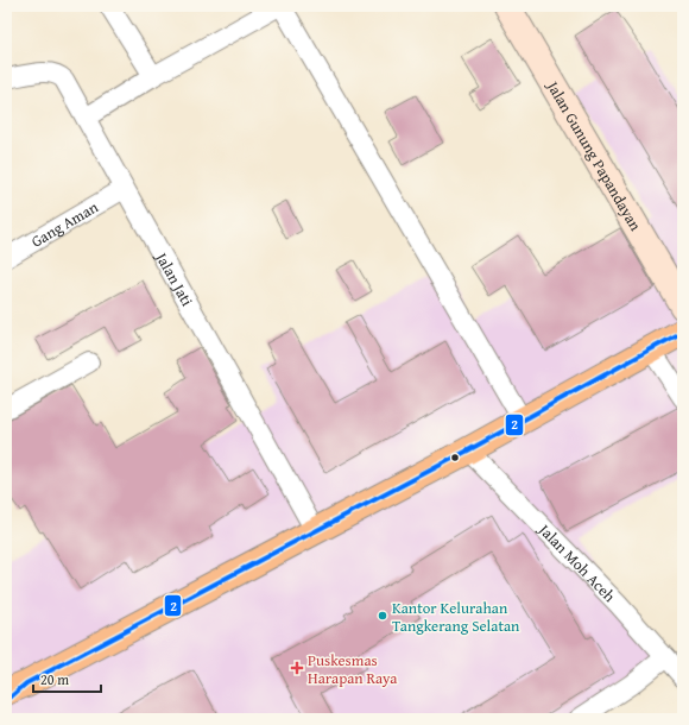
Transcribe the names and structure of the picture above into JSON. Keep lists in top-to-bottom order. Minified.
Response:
{"streets":{"street":["Jalan Gunung Papandayan","Gang Aman","Jalan Jati","Jalan Moh Aceh"]},"crossings":[["Gang Aman","Jalan Jati"]],"places":{"other":["Kantor Kelurahan Tangkerang Selatan"],"health":["Puskesmas Harapan Raya"]},"lines":["transit line 2"],"scale_bar":"20 m"}
